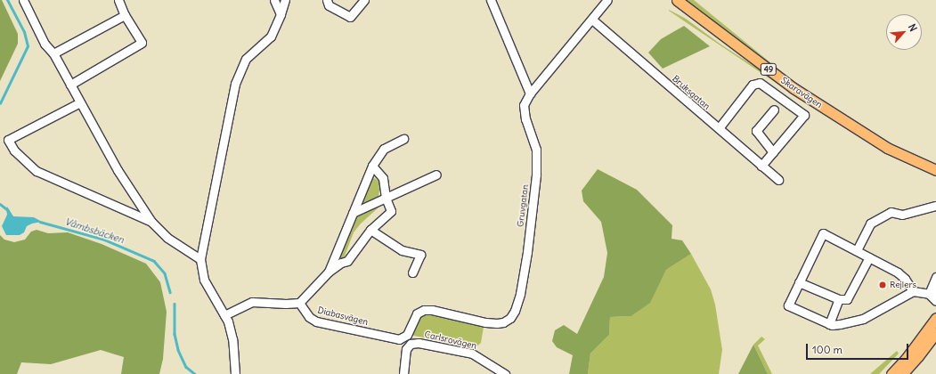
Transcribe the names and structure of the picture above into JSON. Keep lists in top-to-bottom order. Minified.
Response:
{"streets":{"main road":["49","Skaravägen"],"street":["Bruksgatan","Gruvgatan","Diabasvägen","Carlsrovägen"]},"crossings":[["Bruksgatan","Gruvgatan"],["Gruvgatan","Diabasvägen"]],"water":["Våmbsbäcken"],"places":["Rejlers"],"scale_bar":"100 m","north":"top right"}
